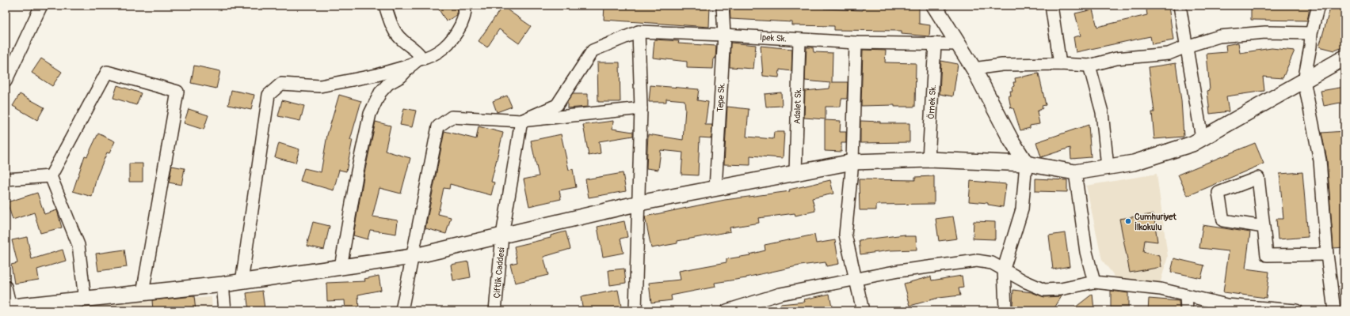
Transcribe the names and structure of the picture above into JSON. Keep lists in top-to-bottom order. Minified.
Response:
{"streets":{"street":["İpek Sk.","Tepe Sk.","Örnek Sk.","Adalet Sk.","Çiftlik Caddesi"]},"crossings":[["İpek Sk.","Tepe Sk."],["İpek Sk.","Örnek Sk."],["İpek Sk.","Adalet Sk."],["İpek Sk.","Çiftlik Caddesi"]],"places":["Cumhuriyet İlkokulu"]}
